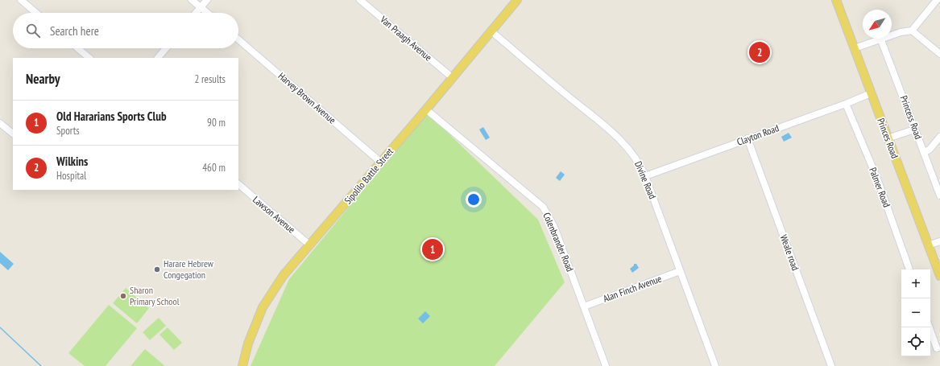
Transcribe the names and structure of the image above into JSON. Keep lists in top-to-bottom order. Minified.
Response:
{"streets":{"main road":["Princes Road","Sipolilo Battle Street"],"street":["Van Praagh Avenue","Harvey Brown Avenue","Princess Road","Clayton Road","Divine Road","Palmer Road","Lawson Avenue","Colenbrander Road","Weale road","Alan Finch Avenue"]},"crossings":[["Van Praagh Avenue","Sipolilo Battle Street"],["Harvey Brown Avenue","Sipolilo Battle Street"],["Clayton Road","Princes Road"],["Clayton Road","Divine Road"],["Clayton Road","Palmer Road"],["Clayton Road","Weale road"],["Sipolilo Battle Street","Divine Road"],["Sipolilo Battle Street","Lawson Avenue"],["Sipolilo Battle Street","Colenbrander Road"],["Divine Road","Alan Finch Avenue"],["Colenbrander Road","Alan Finch Avenue"]],"places":["Harare Hebrew Congegation","Sharon Primary School"],"north":"bottom left","page":{"search":"Search here","pins":["2","1"],"heading":["Nearby","2 results"],"list":[{"mark":"1","name":"Old Hararians Sports Club","note":"Sports","value":"90 m"},{"mark":"2","name":"Wilkins","note":"Hospital","value":"460 m"}],"map_buttons":["+","−"]}}
